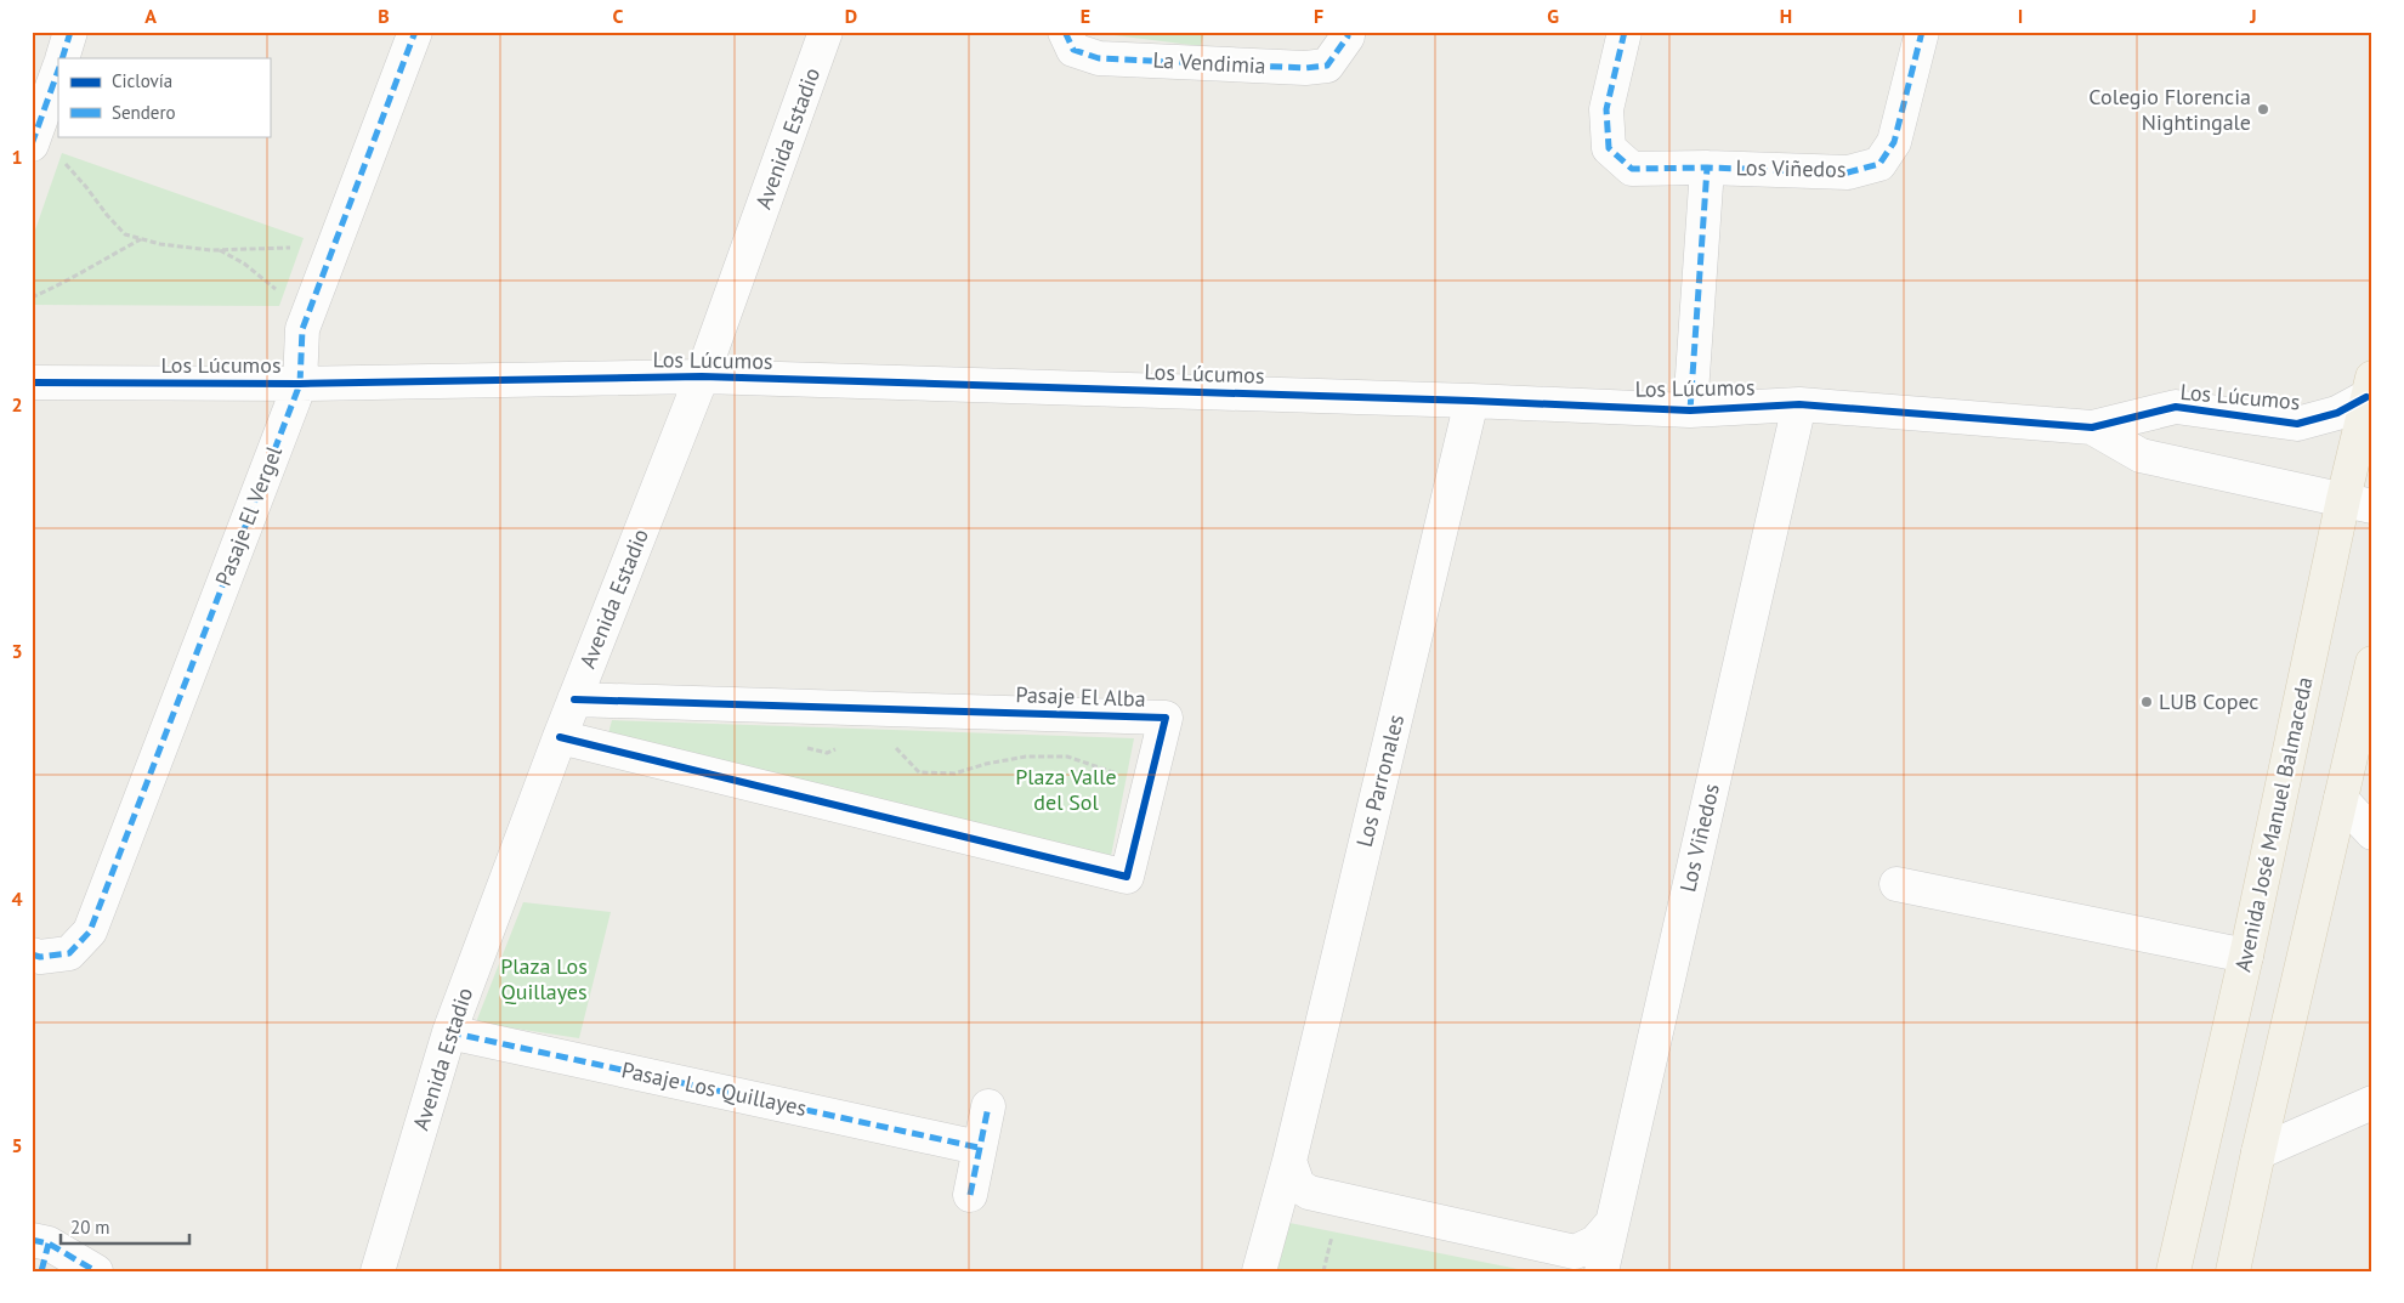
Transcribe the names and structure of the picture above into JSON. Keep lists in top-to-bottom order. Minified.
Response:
{"streets":{"main road":["Avenida José Manuel Balmaceda"],"street":["La Vendimia","Avenida Estadio","Los Viñedos","Los Lúcumos","Pasaje El Vergel","Pasaje El Alba","Los Parronales","Pasaje Los Quillayes"]},"crossings":[["Avenida Estadio","Los Lúcumos"],["Avenida Estadio","Pasaje El Alba"],["Avenida Estadio","Pasaje Los Quillayes"],["Los Viñedos","Los Lúcumos"],["Los Lúcumos","Pasaje El Vergel"],["Los Lúcumos","Los Parronales"],["Los Lúcumos","Avenida José Manuel Balmaceda"]],"parks":["Plaza Valle del Sol","Plaza Los Quillayes"],"places":["Colegio Florencia Nightingale","LUB Copec"],"legend":["Ciclovía","Sendero"],"scale_bar":"20 m","grid":{"columns":["A","B","C","D","E","F","G","H","I","J"],"rows":["1","2","3","4","5"]}}
